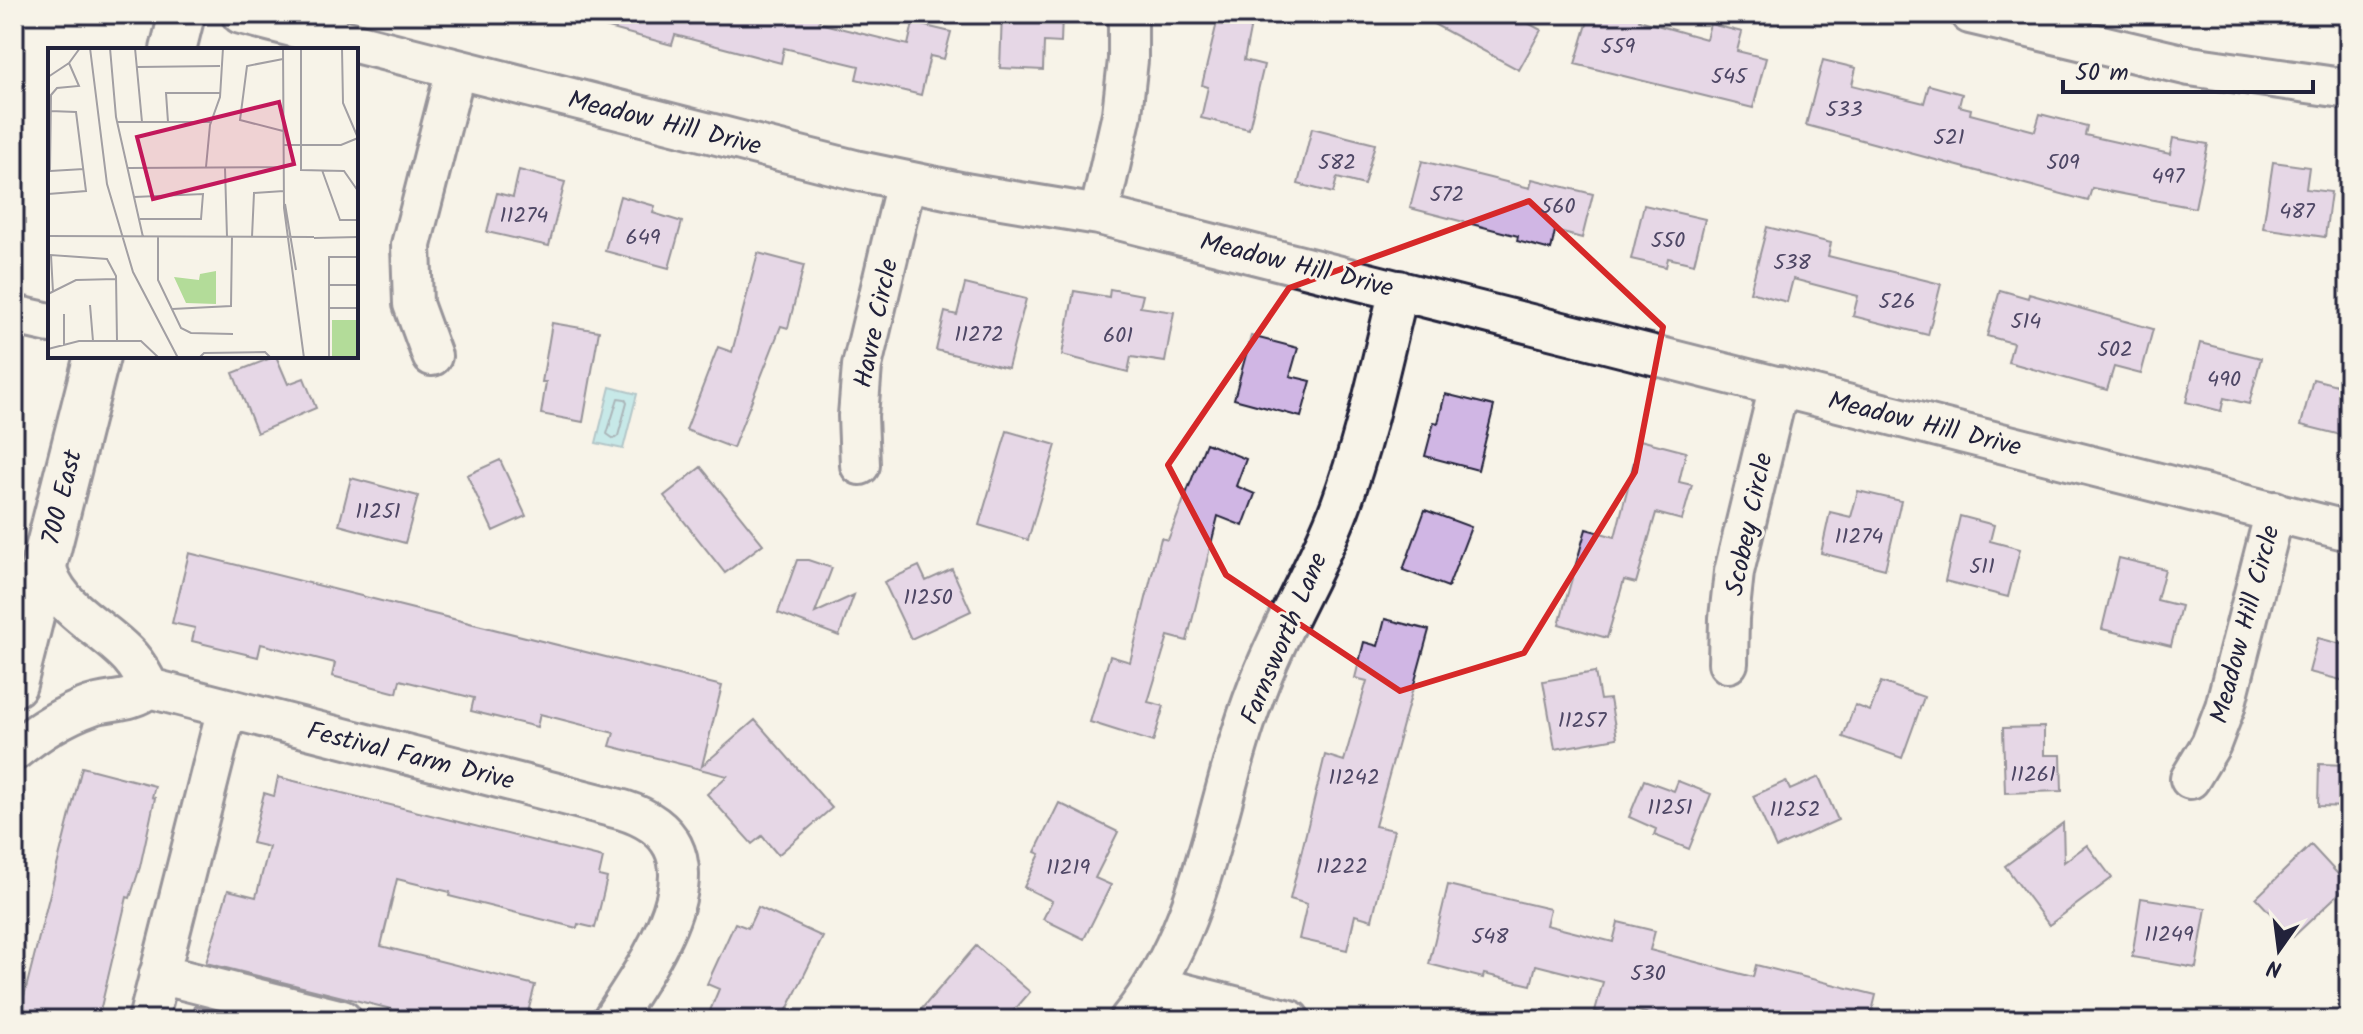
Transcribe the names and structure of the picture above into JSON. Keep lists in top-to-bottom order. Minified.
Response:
{"streets":{"main road":["700 East"],"street":["Meadow Hill Drive","Havre Circle","Scobey Circle","Meadow Hill Circle","Farnsworth Lane","Festival Farm Drive"]},"crossings":[["Meadow Hill Drive","Havre Circle"],["Meadow Hill Drive","Scobey Circle"],["Meadow Hill Drive","Meadow Hill Circle"],["Meadow Hill Drive","Farnsworth Lane"]],"house_numbers":["559","545","533","521","582","509","497","572","560","487","11274","649","550","538","526","514","11272","601","502","490","11251","11274","511","11250","11257","11261","11242","11251","11252","11222","11219","11249","548","530"],"scale_bar":"50 m","north":"bottom"}
